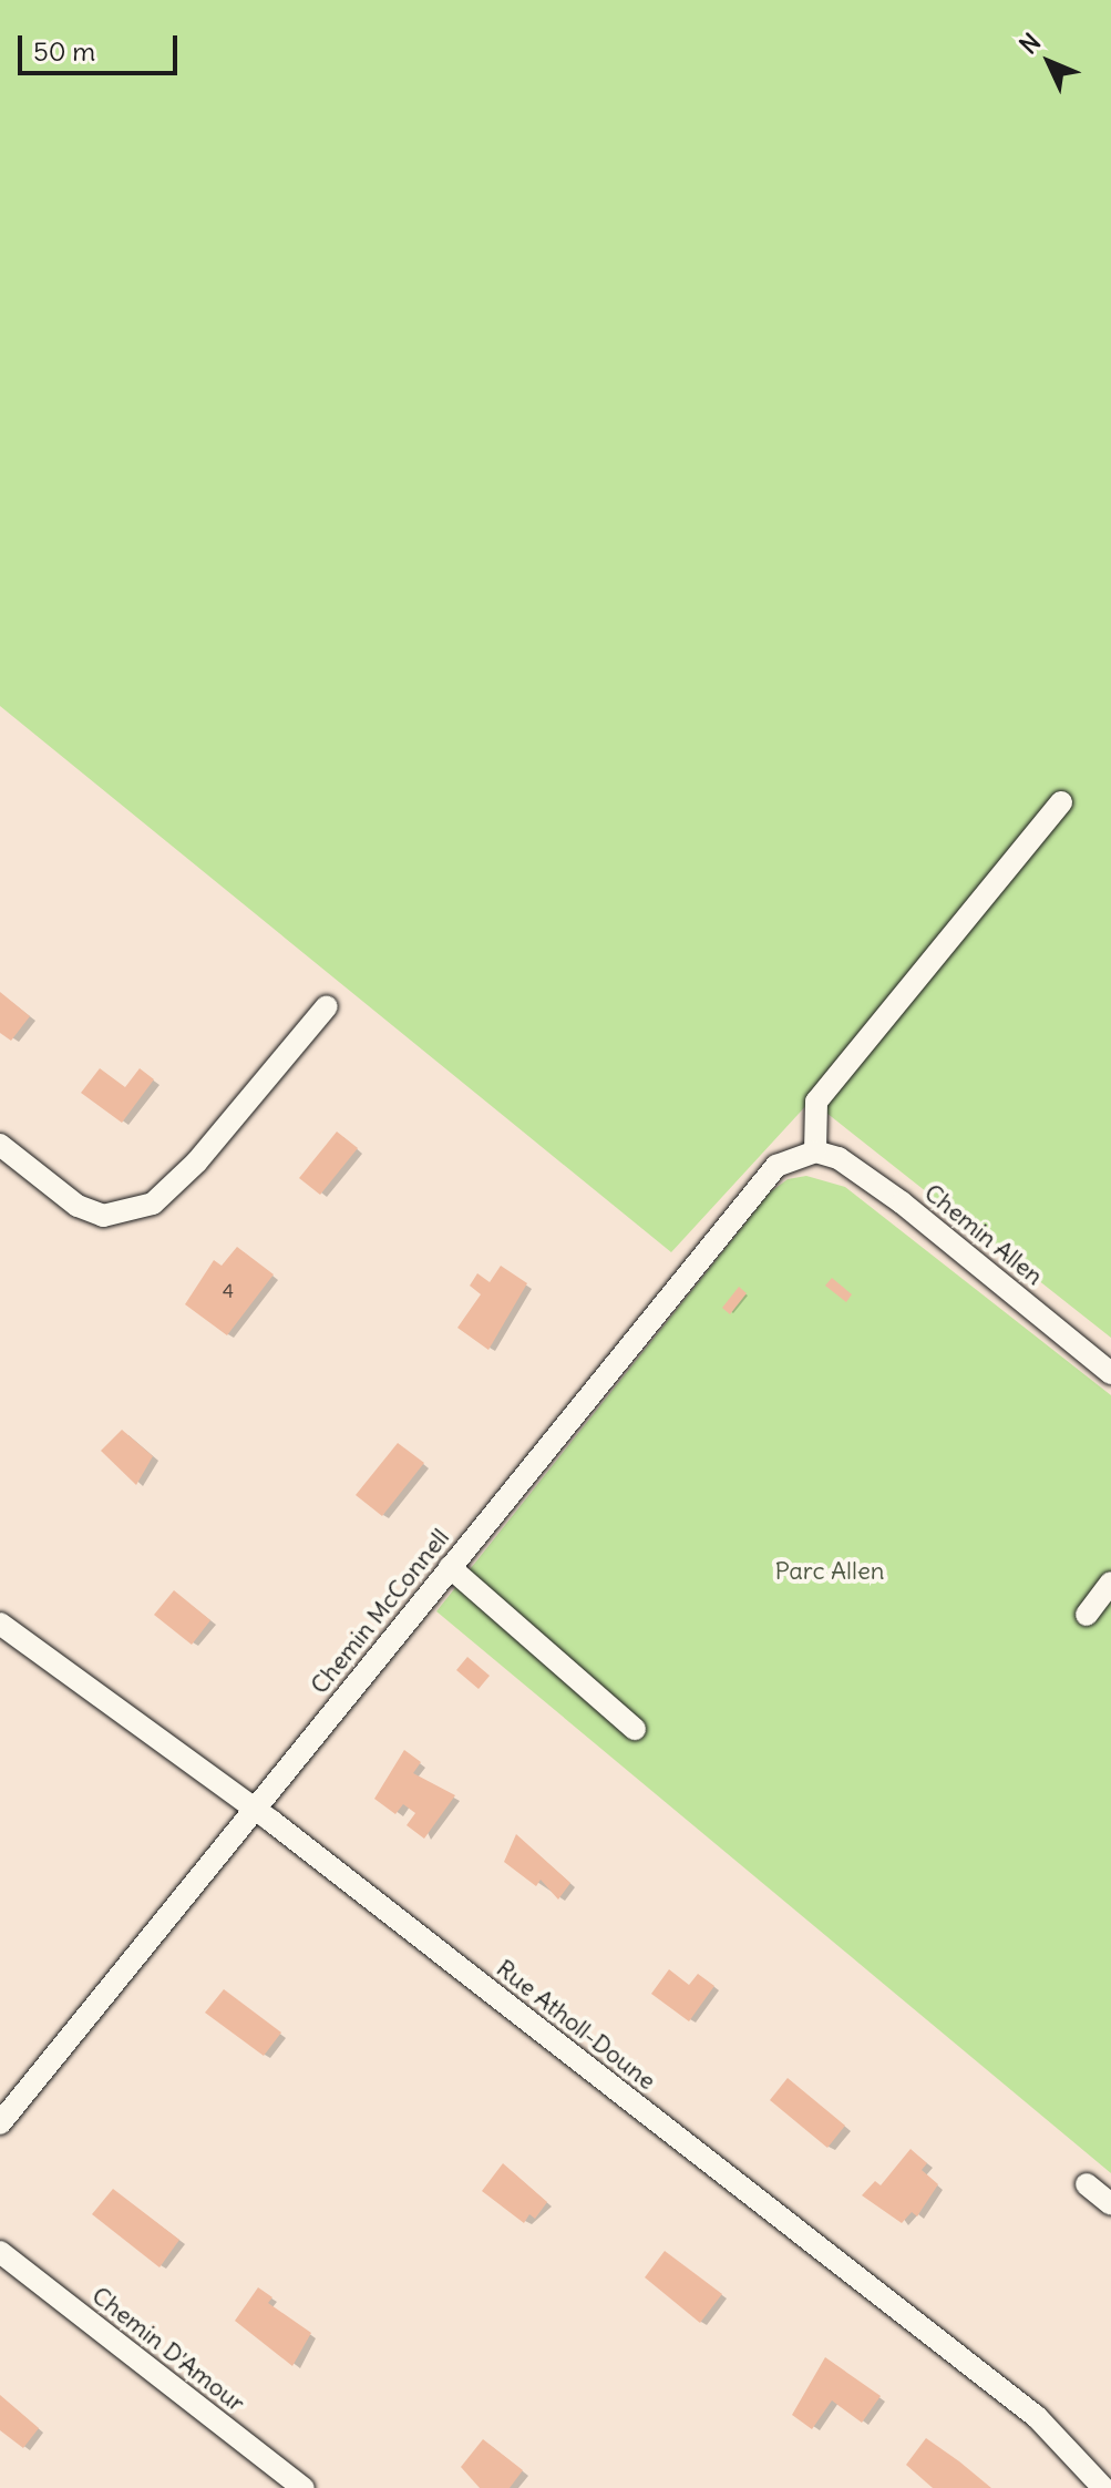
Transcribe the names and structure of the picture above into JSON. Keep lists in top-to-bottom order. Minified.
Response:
{"streets":{"street":["Chemin Allen","Chemin McConnell","Rue Atholl-Doune","Chemin D'Amour"]},"crossings":[["Chemin Allen","Chemin McConnell"],["Chemin McConnell","Rue Atholl-Doune"]],"parks":["Parc Allen"],"house_numbers":["4"],"scale_bar":"50 m","north":"top left"}
